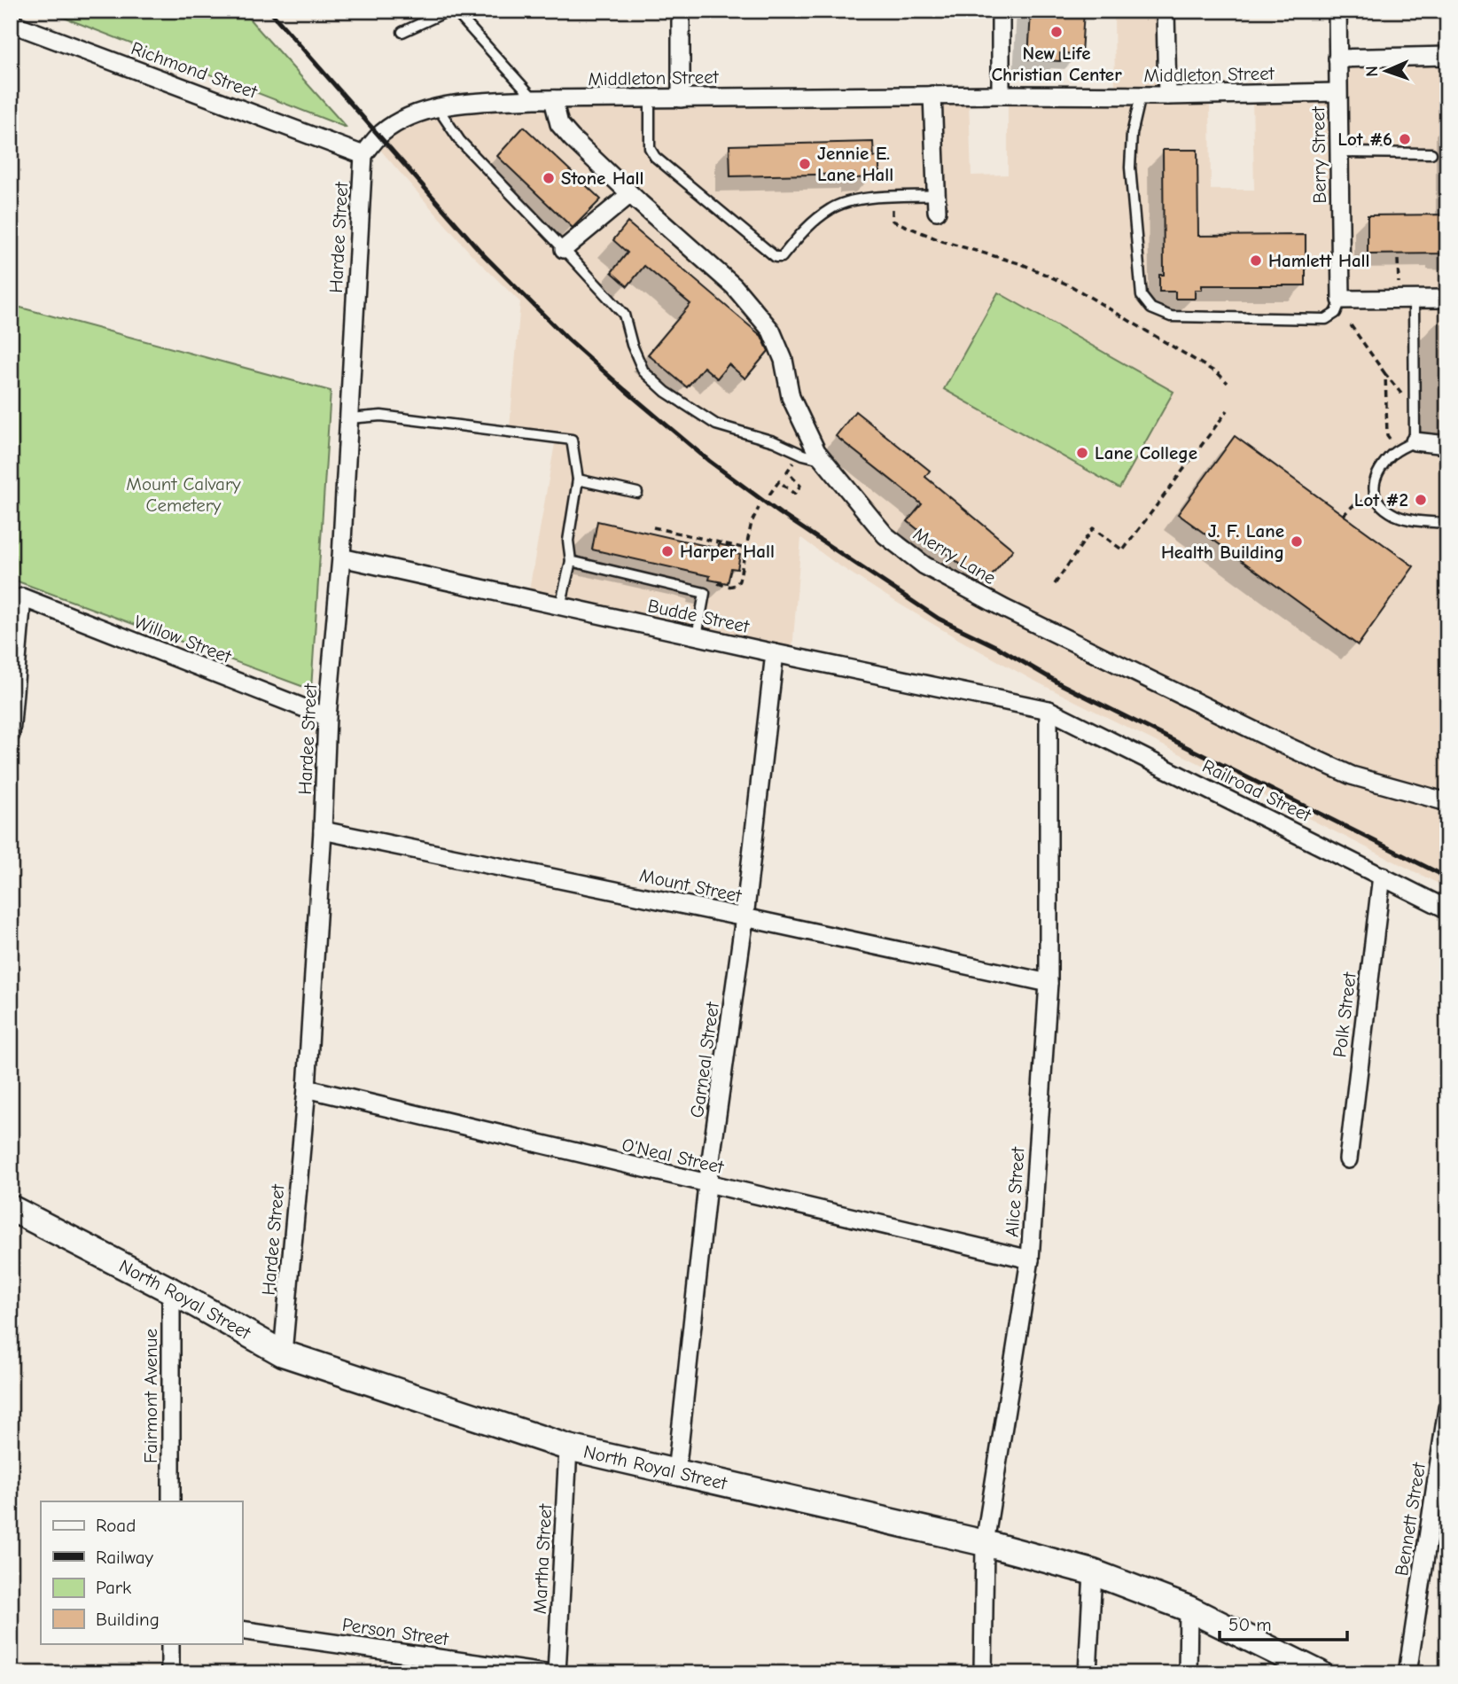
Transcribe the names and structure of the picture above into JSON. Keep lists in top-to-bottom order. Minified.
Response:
{"streets":{"main road":["North Royal Street"],"street":["Richmond Street","Middleton Street","Berry Street","Hardee Street","Merry Lane","Budde Street","Willow Street","Railroad Street","Mount Street","Polk Street","Garneal Street","O'Neal Street","Alice Street","Fairmont Avenue","Bennett Street","Martha Street","Person Street"]},"crossings":[["Richmond Street","Middleton Street"],["Richmond Street","Hardee Street"],["Middleton Street","Berry Street"],["Middleton Street","Hardee Street"],["Middleton Street","Merry Lane"],["Hardee Street","Budde Street"],["Hardee Street","Willow Street"],["Hardee Street","Mount Street"],["Hardee Street","O'Neal Street"],["Hardee Street","North Royal Street"],["Budde Street","Railroad Street"],["Budde Street","Garneal Street"],["Budde Street","Alice Street"],["Railroad Street","Polk Street"],["Railroad Street","Alice Street"],["Mount Street","Garneal Street"],["Mount Street","Alice Street"],["Garneal Street","O'Neal Street"],["Garneal Street","North Royal Street"],["O'Neal Street","Alice Street"],["Alice Street","North Royal Street"],["North Royal Street","Fairmont Avenue"],["North Royal Street","Martha Street"]],"parks":["Mount Calvary Cemetery"],"places":["New Life Christian Center","Lot #6","Jennie E. Lane Hall","Stone Hall","Hamlett Hall","Lane College","Lot #2","J. F. Lane Health Building","Harper Hall"],"legend":["Road","Railway","Park","Building"],"scale_bar":"50 m","north":"left"}
